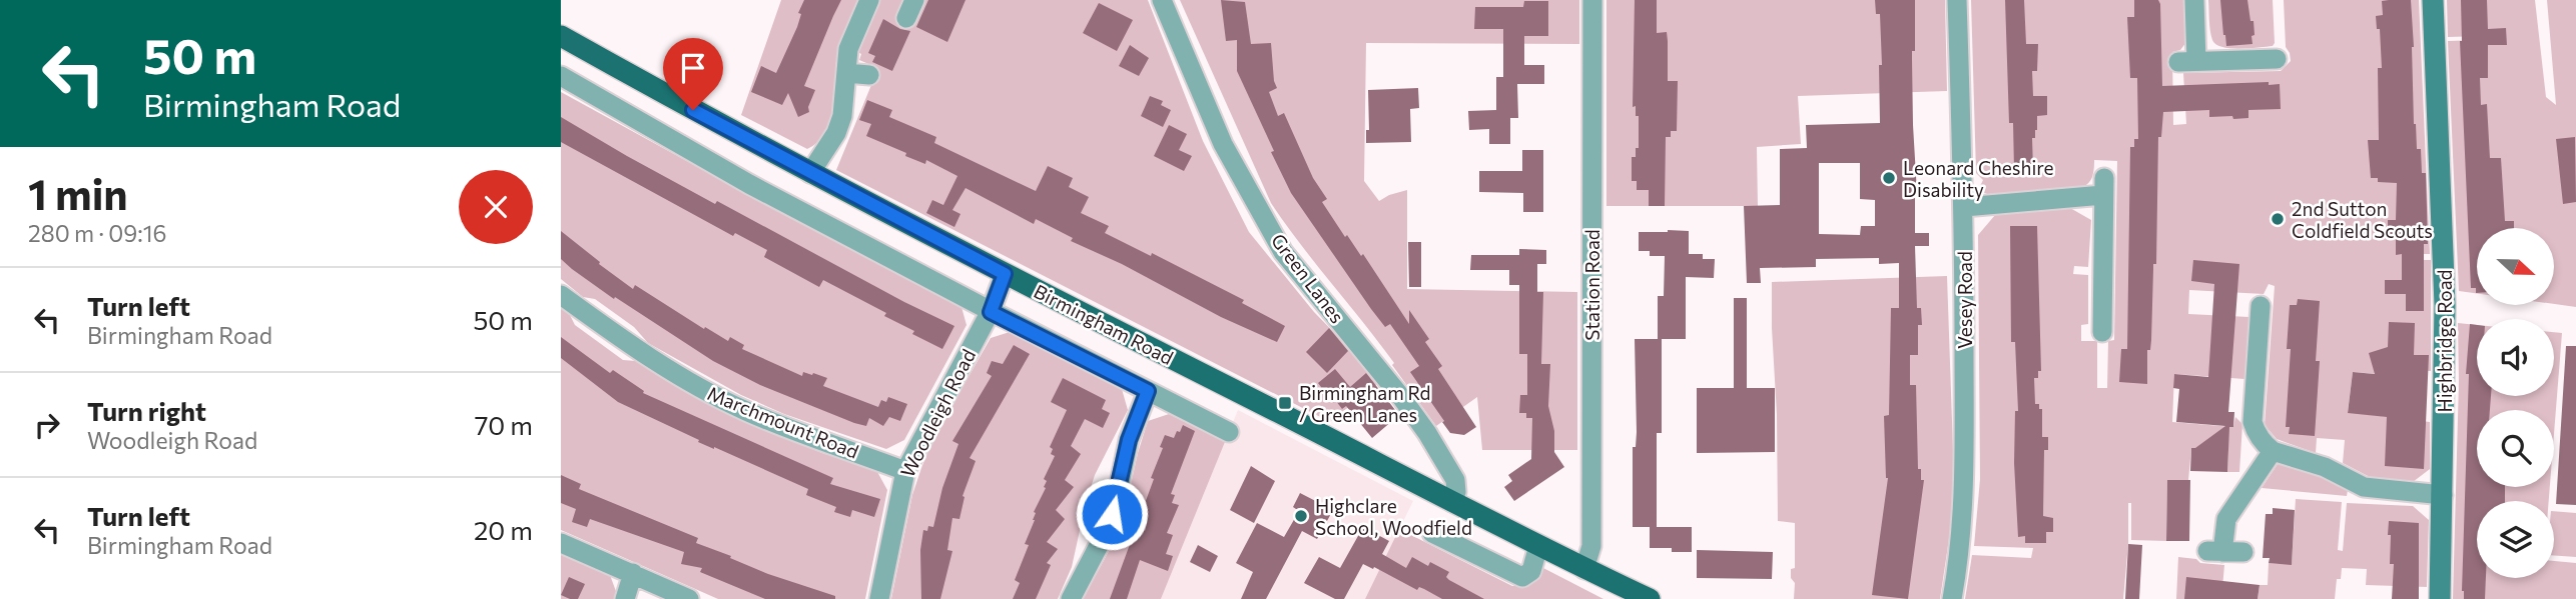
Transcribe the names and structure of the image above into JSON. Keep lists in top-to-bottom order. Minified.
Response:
{"streets":{"main road":["Birmingham Road"],"street":["Green Lanes","Station Road","Vesey Road","Highbridge Road","Woodleigh Road","Marchmount Road"]},"crossings":[["Green Lanes","Birmingham Road"],["Station Road","Birmingham Road"],["Birmingham Road","Woodleigh Road"],["Woodleigh Road","Marchmount Road"]],"places":{"other":["Leonard Cheshire Disability","2nd Sutton Coldfield Scouts","Highclare School, Woodfield"],"transit":["Birmingham Rd / Green Lanes"]},"north":"right","page":{"turn":["50 m","Birmingham Road"],"heading":["1 min","280 m · 09:16"],"list":[{"name":"Turn left","note":"Birmingham Road","value":"50 m"},{"name":"Turn right","note":"Woodleigh Road","value":"70 m"},{"name":"Turn left","note":"Birmingham Road","value":"20 m"}]}}
